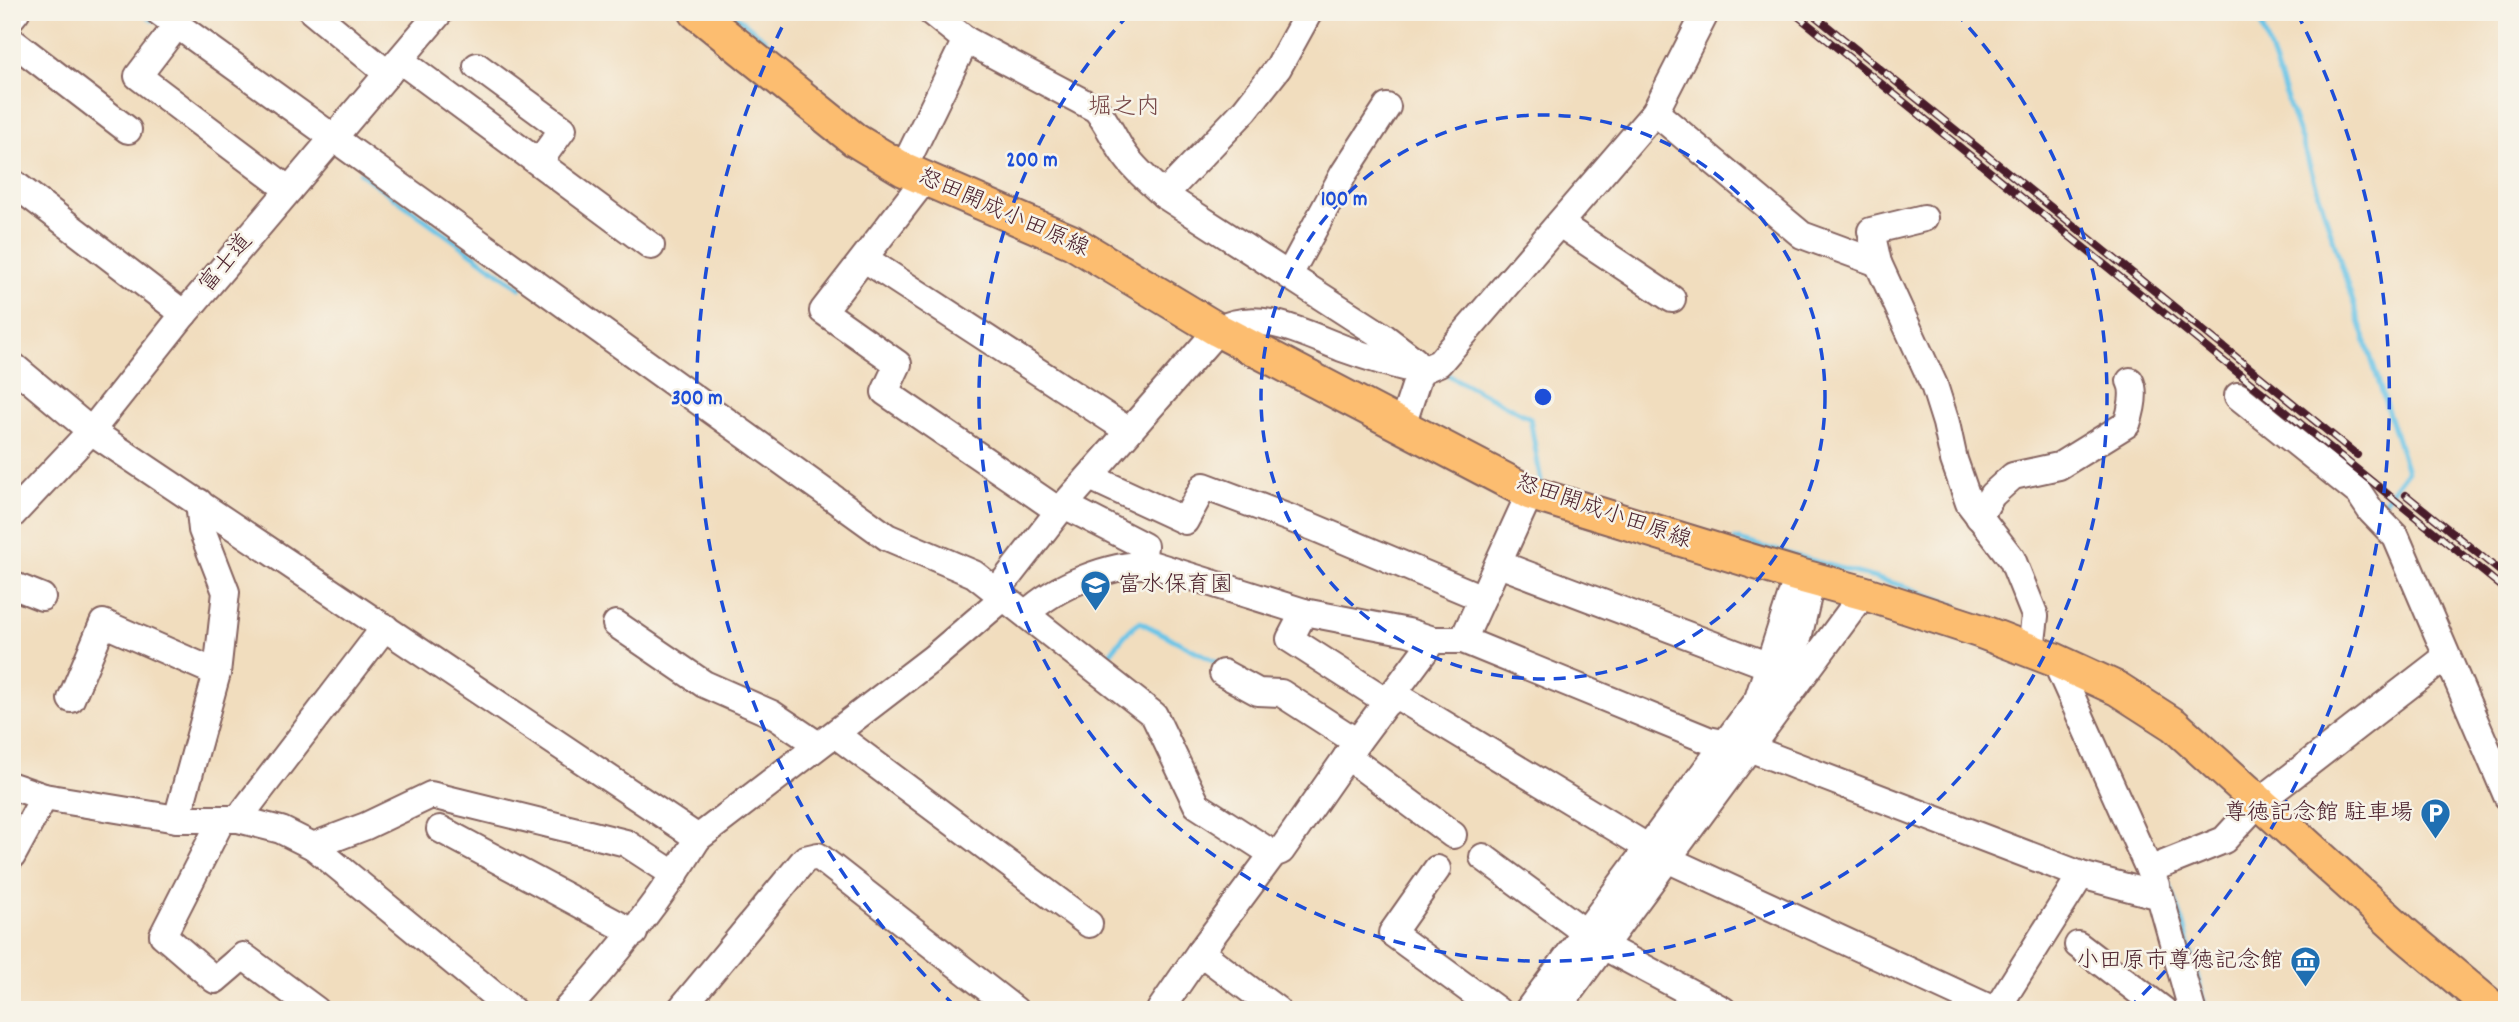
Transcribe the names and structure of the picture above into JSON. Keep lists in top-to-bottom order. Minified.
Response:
{"streets":{"main road":["怒田開成小田原線"],"street":["富士道"]},"districts":["堀之内"],"places":{"school or university":["富水保育園"],"parking":["尊徳記念館 駐車場"],"museum":["小田原市尊徳記念館"]},"rings":["200 m","100 m","300 m"]}
